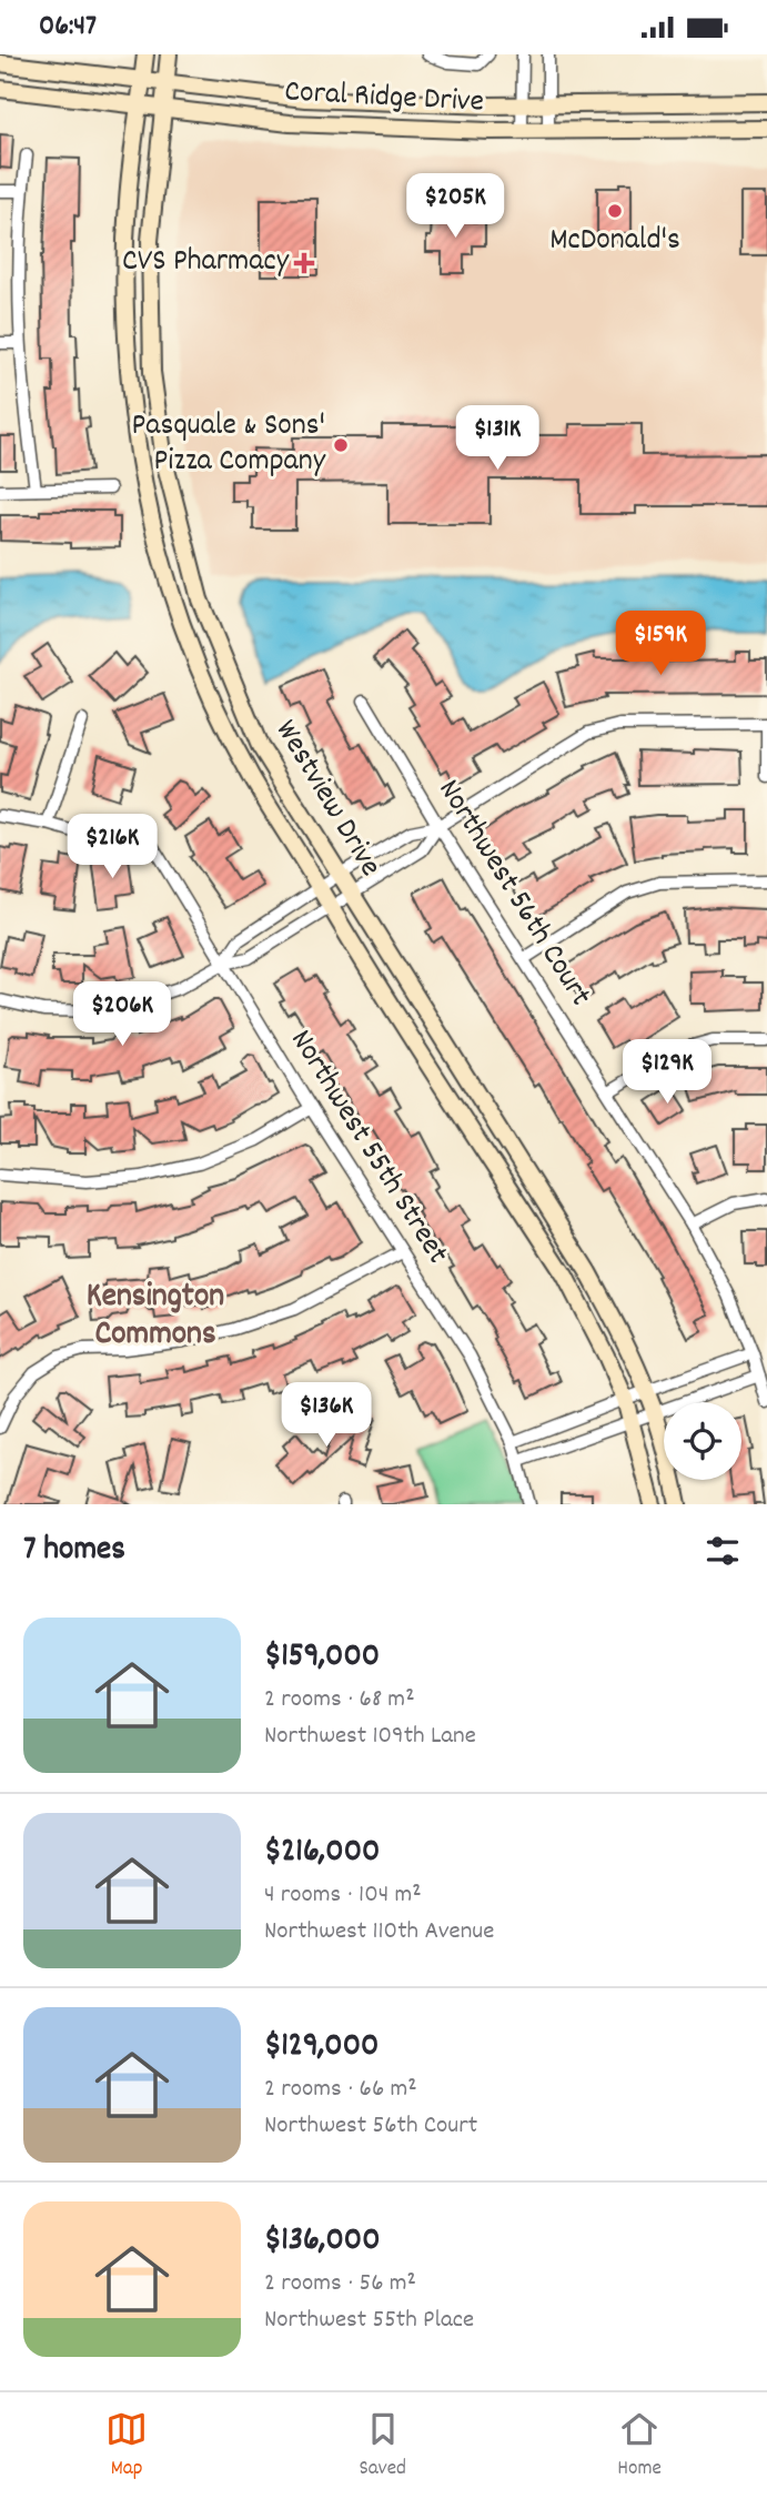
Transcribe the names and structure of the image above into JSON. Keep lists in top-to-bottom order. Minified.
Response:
{"streets":{"street":["Coral Ridge Drive","Westview Drive","Northwest 56th Court","Northwest 55th Street"]},"crossings":[["Coral Ridge Drive","Westview Drive"]],"districts":["Kensington Commons"],"places":{"other":["McDonald's","Pasquale & Sons' Pizza Company"],"health":["CVS Pharmacy"]},"page":{"status":"06:47","price":["$205K","$131K","$159K","$216K","$206K","$129K","$136K"],"heading":"7 homes","list":[{"name":"$159,000","note":"2 rooms · 68 m² · Northwest 109th Lane"},{"name":"$216,000","note":"4 rooms · 104 m² · Northwest 110th Avenue"},{"name":"$129,000","note":"2 rooms · 66 m² · Northwest 56th Court"},{"name":"$136,000","note":"2 rooms · 56 m² · Northwest 55th Place"}],"tabs":["Map","Saved","Home"]}}
